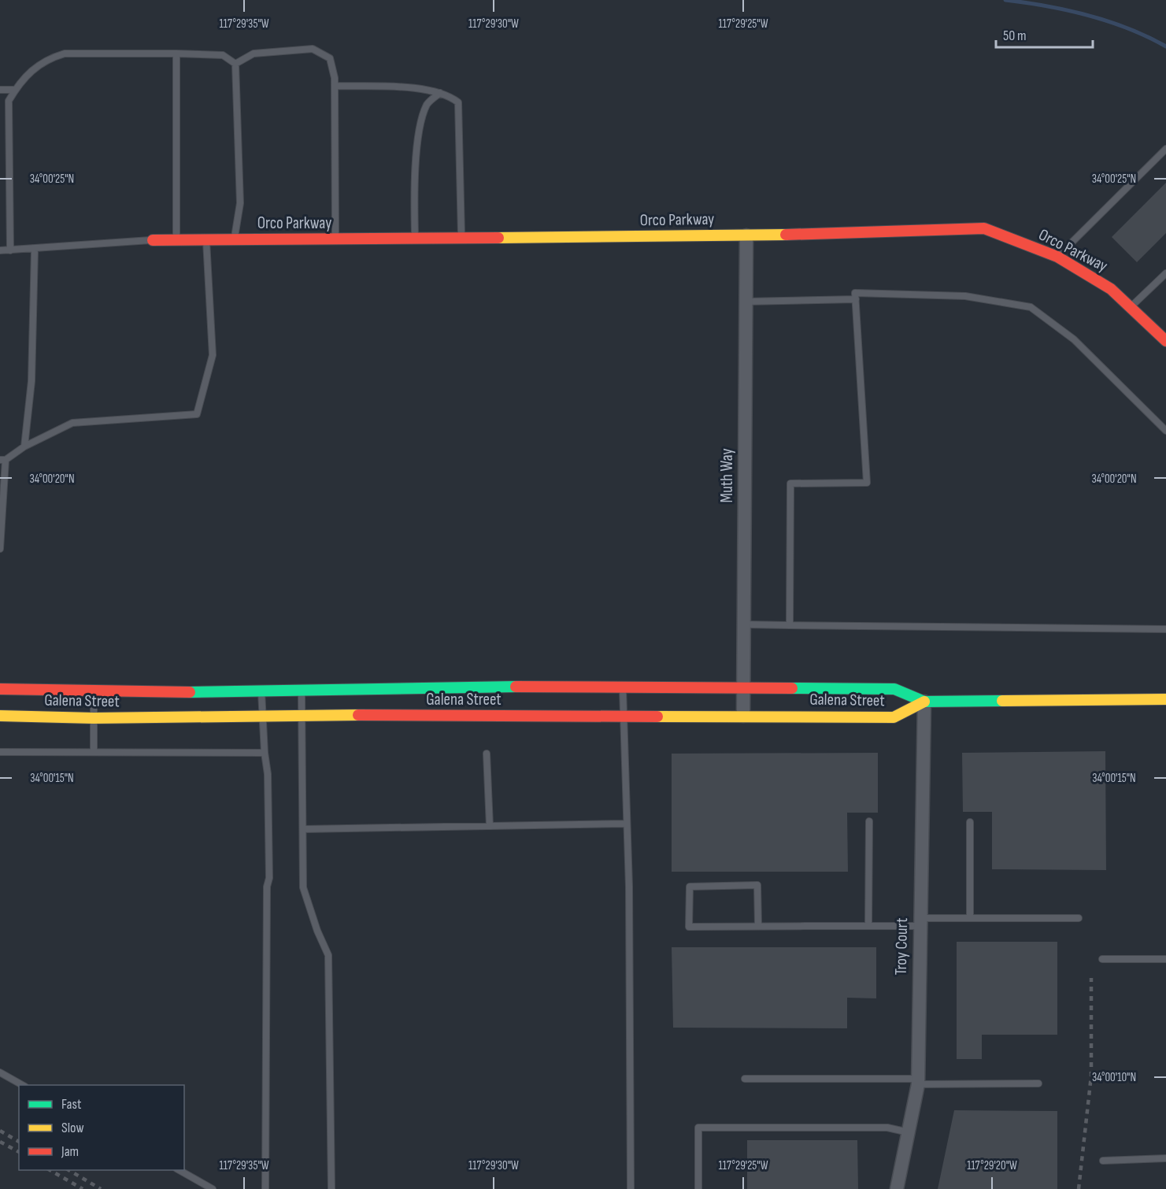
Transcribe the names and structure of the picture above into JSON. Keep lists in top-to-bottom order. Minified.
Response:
{"streets":{"street":["Orco Parkway","Muth Way","Galena Street","Troy Court"]},"crossings":[["Orco Parkway","Muth Way"],["Muth Way","Galena Street"],["Galena Street","Troy Court"]],"legend":["Fast","Slow","Jam"],"scale_bar":"50 m","coordinates":["117°29'35\"W","117°29'30\"W","117°29'25\"W","34°00'25\"N","34°00'20\"N","34°00'15\"N","34°00'10\"N","117°29'20\"W"]}
